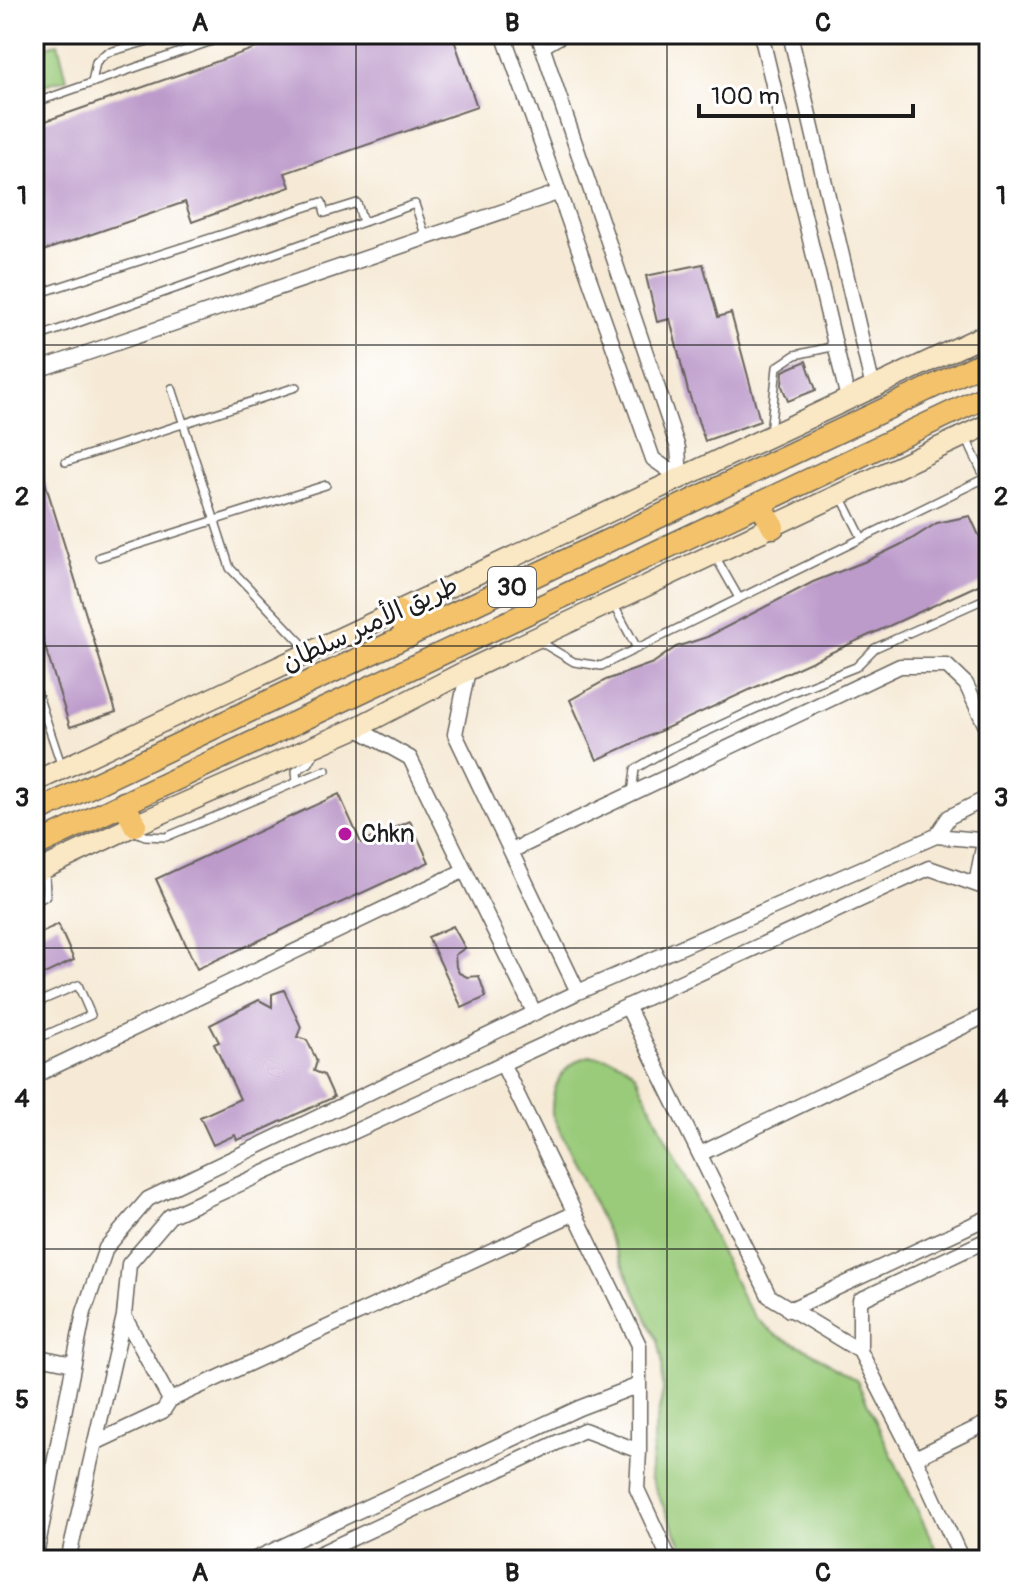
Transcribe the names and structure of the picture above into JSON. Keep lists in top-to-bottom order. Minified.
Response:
{"streets":{"main road":["30","طريق الأمير سلطان"]},"places":["Chkn"],"scale_bar":"100 m","grid":{"columns":["A","B","C"],"rows":["1","2","3","4","5"]}}
